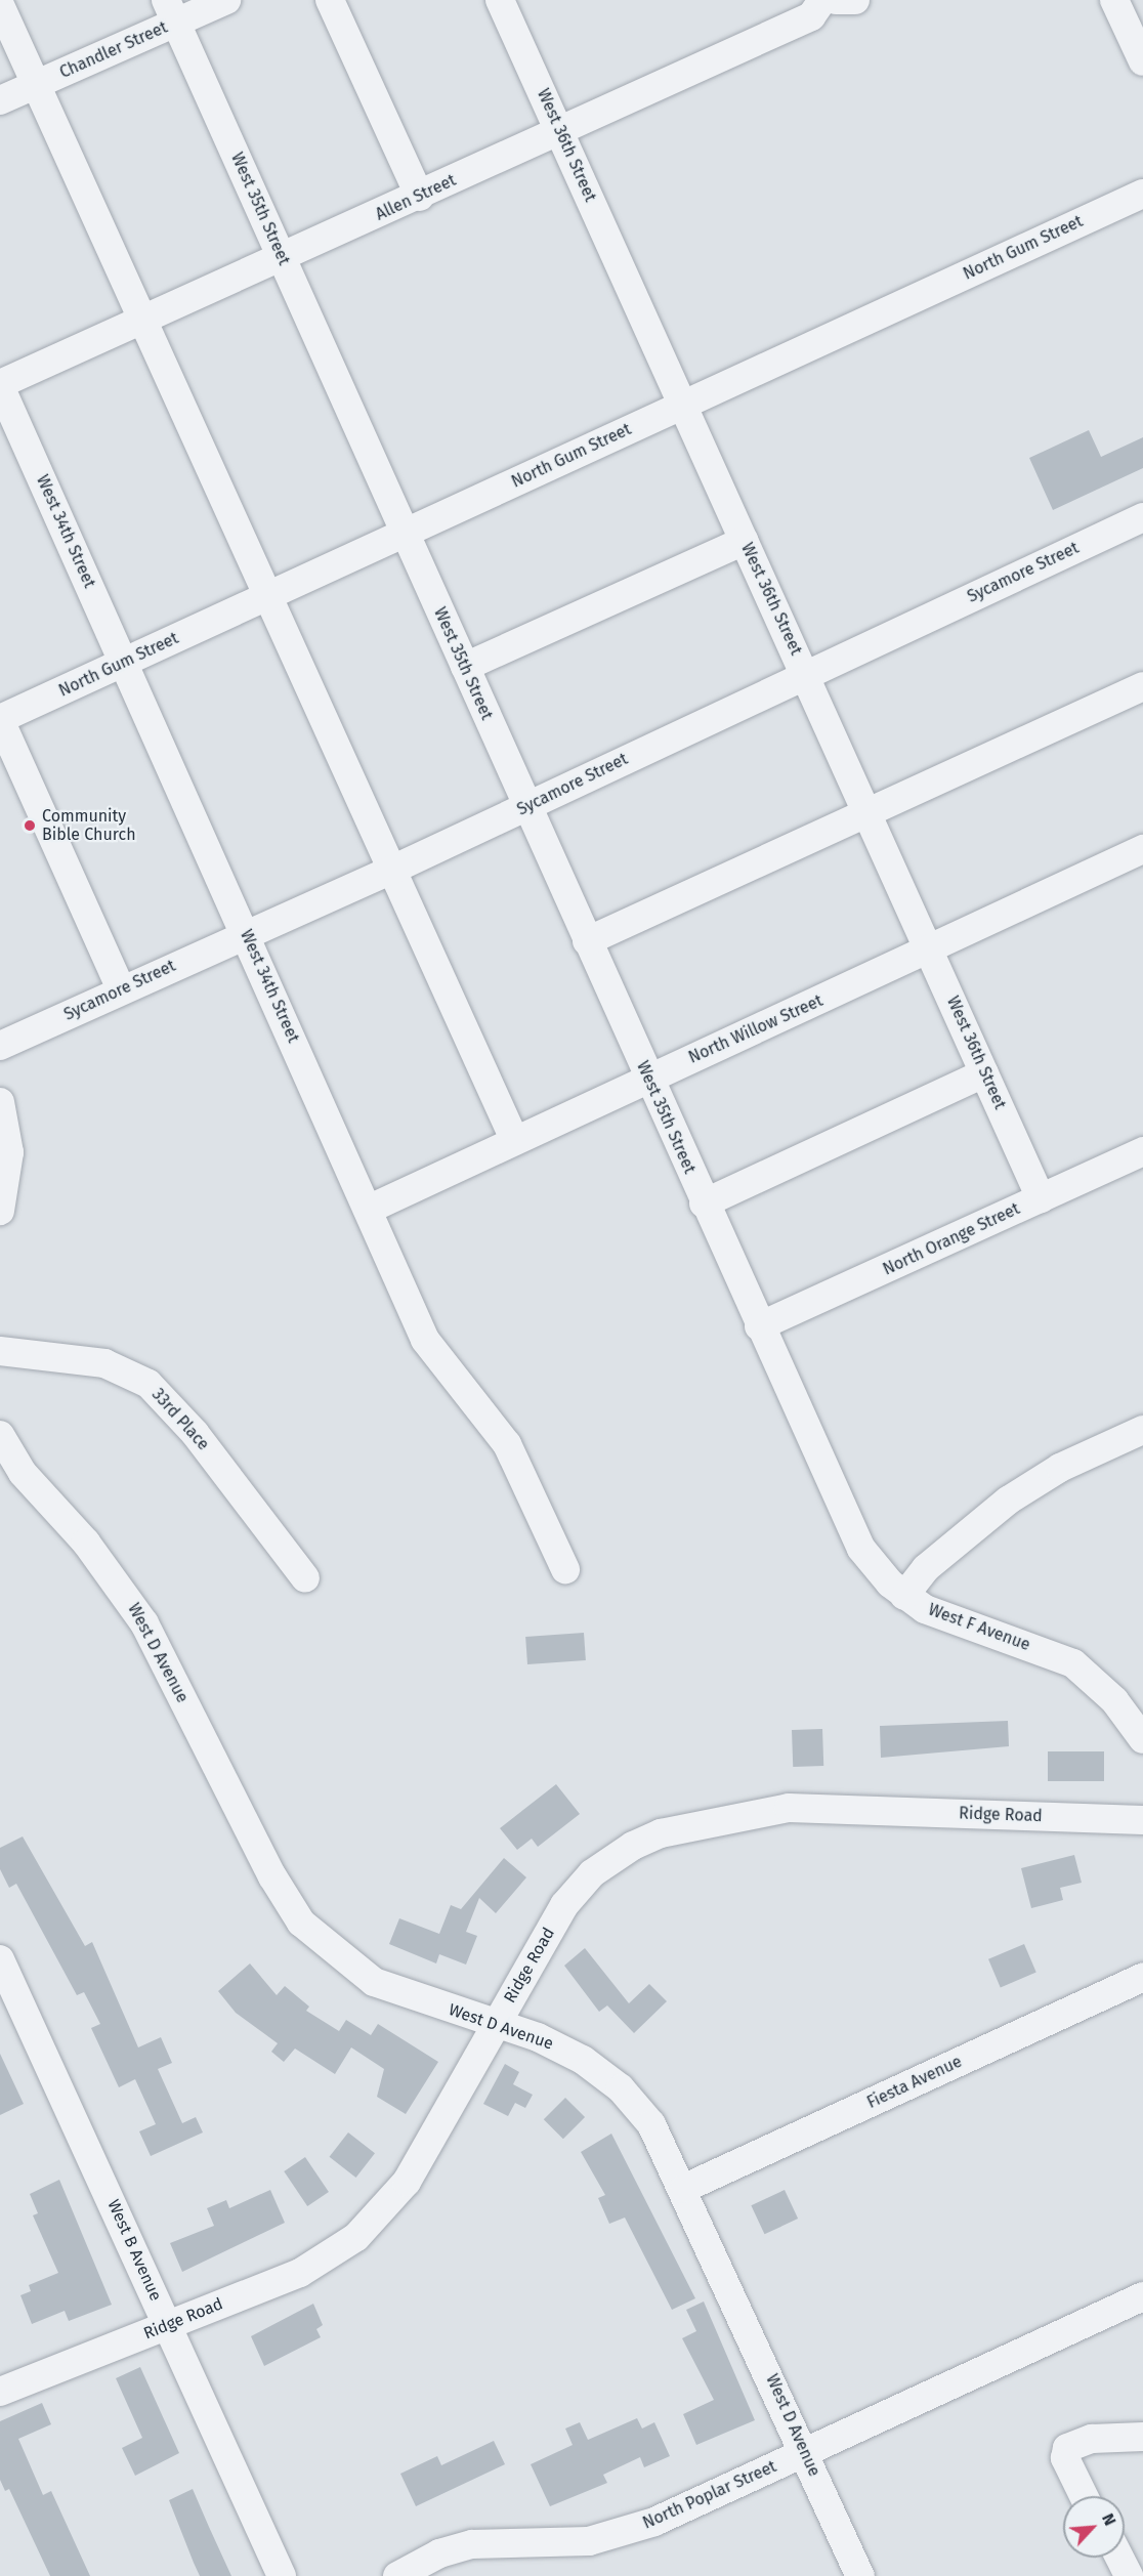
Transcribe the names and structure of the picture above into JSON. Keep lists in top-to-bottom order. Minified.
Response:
{"streets":{"street":["Chandler Street","West 36th Street","Allen Street","West 35th Street","North Gum Street","West 34th Street","Sycamore Street","North Willow Street","North Orange Street","33rd Place","West F Avenue","West D Avenue","Ridge Road","Fiesta Avenue","West B Avenue","North Poplar Street"]},"crossings":[["Chandler Street","West 35th Street"],["West 36th Street","Allen Street"],["West 36th Street","North Gum Street"],["West 36th Street","Sycamore Street"],["West 36th Street","North Willow Street"],["West 36th Street","North Orange Street"],["Allen Street","West 35th Street"],["Allen Street","West 34th Street"],["West 35th Street","North Gum Street"],["West 35th Street","Sycamore Street"],["West 35th Street","North Willow Street"],["West 35th Street","North Orange Street"],["West 35th Street","West F Avenue"],["North Gum Street","West 34th Street"],["West 34th Street","Sycamore Street"],["West 34th Street","North Willow Street"],["North Orange Street","West F Avenue"],["West D Avenue","Ridge Road"],["West D Avenue","Fiesta Avenue"],["West D Avenue","North Poplar Street"],["Ridge Road","West B Avenue"]],"places":["Community Bible Church"],"north":"top right"}
